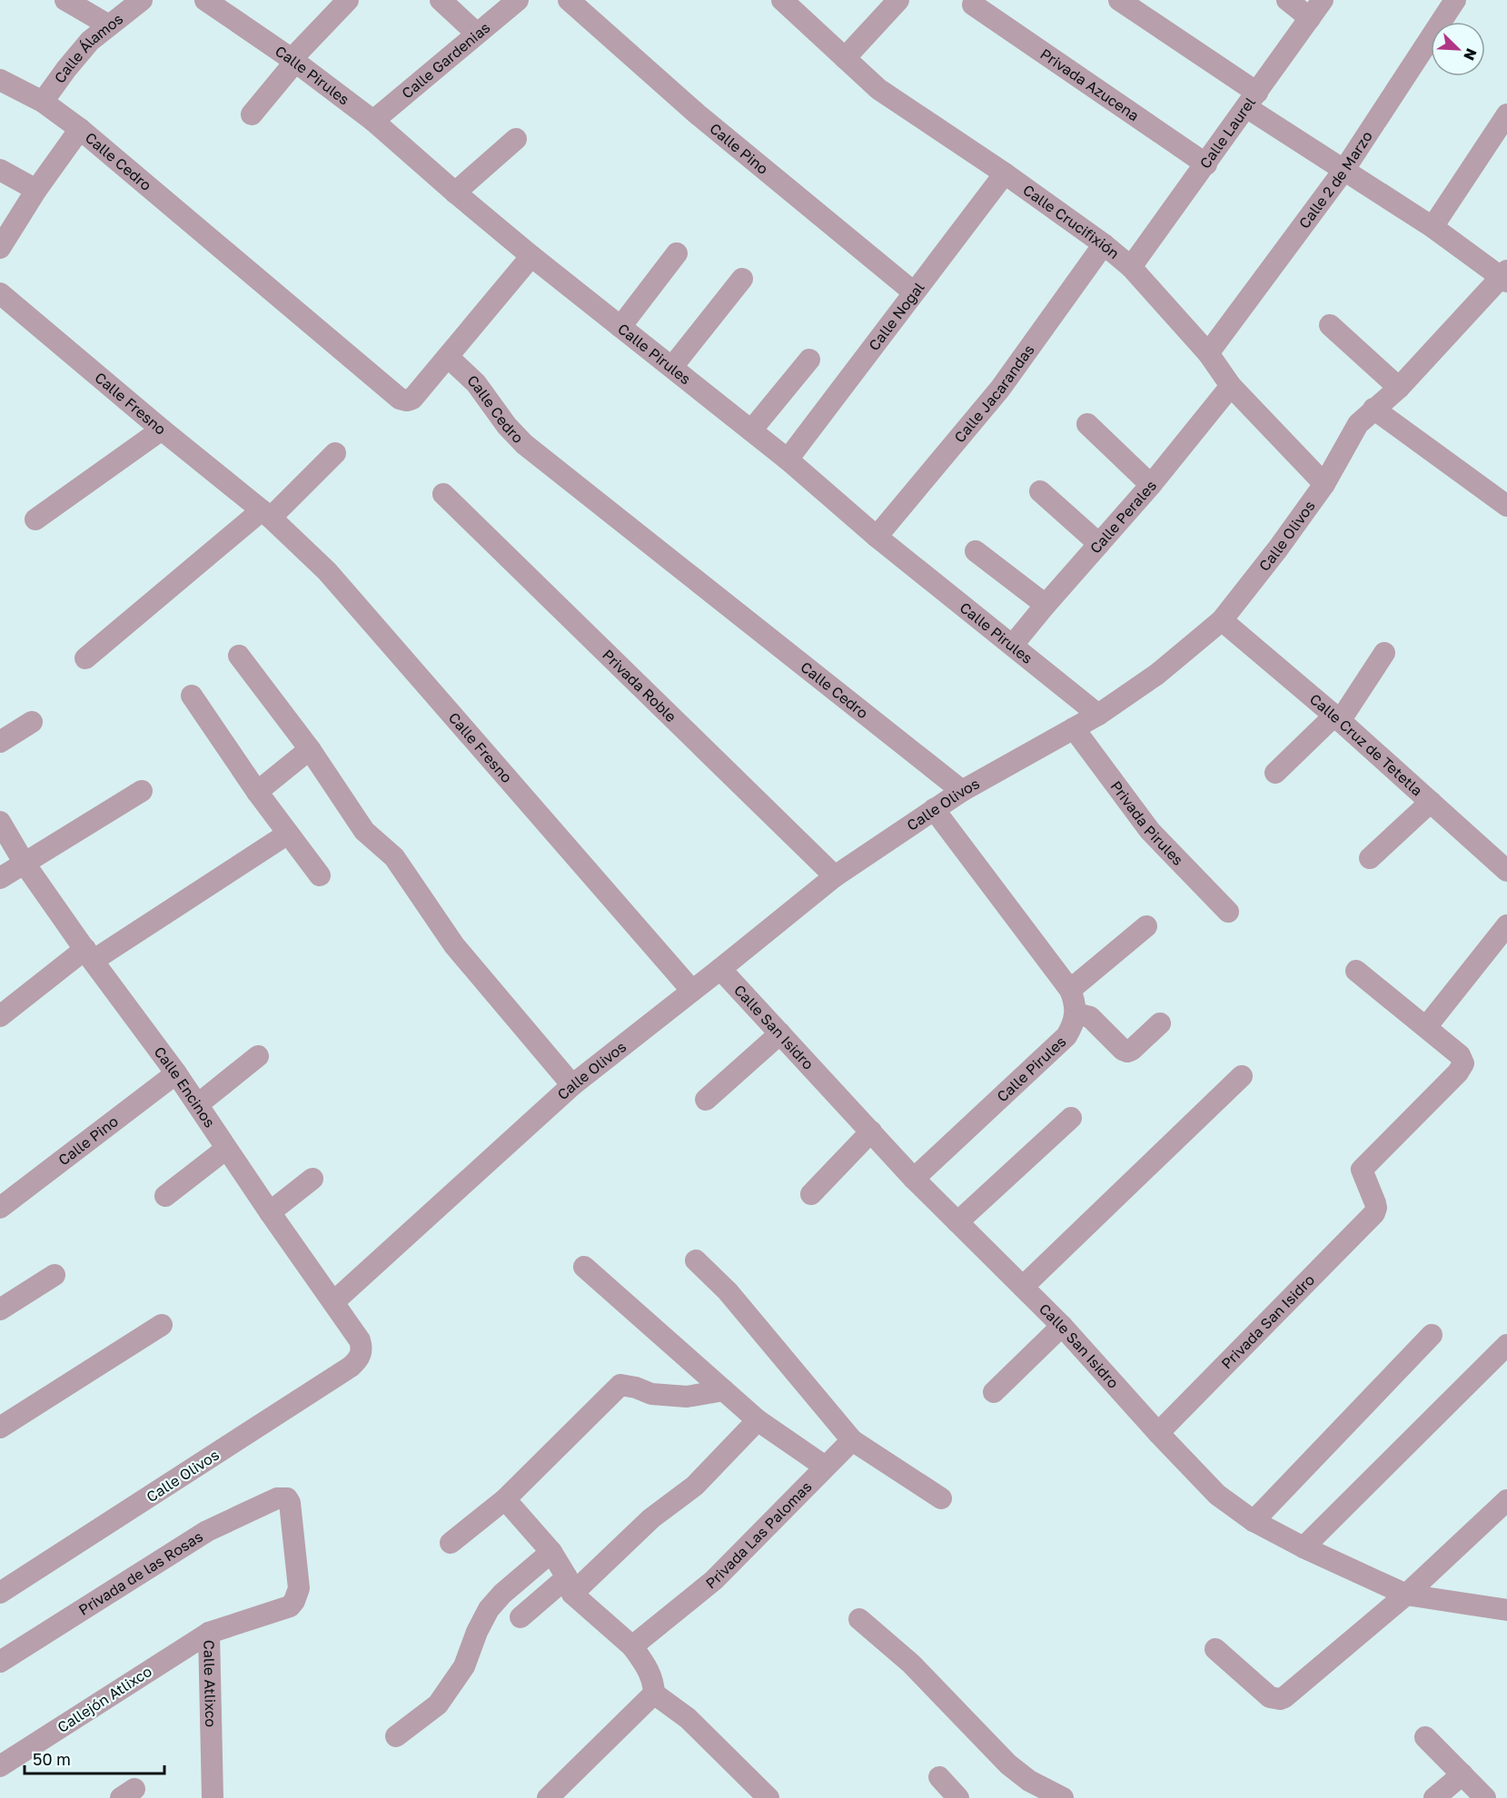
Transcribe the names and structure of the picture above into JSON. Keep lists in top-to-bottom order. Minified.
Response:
{"streets":{"street":["Calle Álamos","Calle Gardenias","Calle Pirules","Privada Azucena","Calle Laurel","Calle Pino","Calle Cedro","Calle 2 de Marzo","Calle Crucifixión","Calle Nogal","Calle Jacarandas","Calle Fresno","Calle Perales","Calle Olivos","Privada Roble","Calle Cruz de Tetetla","Privada Pirules","Calle San Isidro","Calle Encinos","Privada San Isidro","Privada Las Palomas","Privada de las Rosas","Calle Atlixco","Callejón Atlixco"]},"crossings":[["Calle Álamos","Calle Cedro"],["Calle Gardenias","Calle Pirules"],["Calle Pirules","Calle Nogal"],["Calle Pirules","Calle Jacarandas"],["Calle Pirules","Calle Perales"],["Calle Pirules","Calle Olivos"],["Calle Pirules","Calle San Isidro"],["Privada Azucena","Calle Laurel"],["Calle Laurel","Calle Crucifixión"],["Calle Pino","Calle Nogal"],["Calle Pino","Calle Encinos"],["Calle Cedro","Calle Olivos"],["Calle 2 de Marzo","Calle Crucifixión"],["Calle Crucifixión","Calle Nogal"],["Calle Crucifixión","Calle Jacarandas"],["Calle Crucifixión","Calle Perales"],["Calle Crucifixión","Calle Olivos"],["Calle Fresno","Calle Olivos"],["Calle Olivos","Privada Roble"],["Calle Olivos","Calle Cruz de Tetetla"],["Calle Olivos","Privada Pirules"],["Calle Olivos","Calle San Isidro"],["Calle Olivos","Calle Encinos"],["Calle San Isidro","Privada San Isidro"],["Privada de las Rosas","Calle Atlixco"],["Calle Atlixco","Callejón Atlixco"]],"scale_bar":"50 m","north":"bottom right"}
